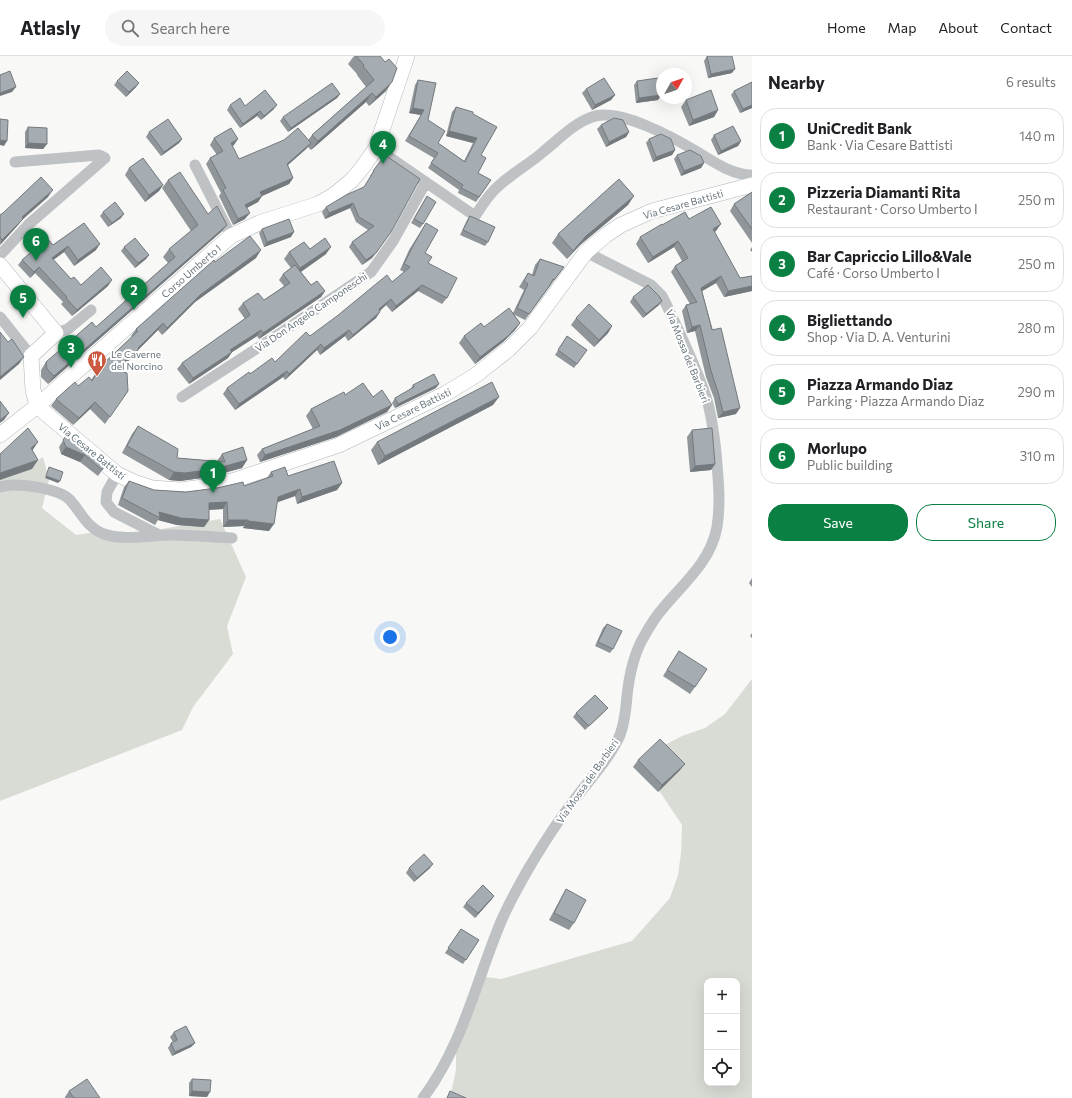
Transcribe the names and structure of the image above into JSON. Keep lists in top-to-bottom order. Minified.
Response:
{"streets":{"street":["Via Cesare Battisti","Corso Umberto I","Via Don Angelo Camponeschi","Via Mossa dei Barbieri"]},"crossings":[["Via Cesare Battisti","Corso Umberto I"],["Via Cesare Battisti","Via Mossa dei Barbieri"]],"places":{"restaurant":["Le Caverne del Norcino"]},"north":"top right","page":{"header":"Atlasly","search":"Search here","nav":["Home","Map","About","Contact"],"heading":["Nearby","6 results"],"list":[{"mark":"1","name":"UniCredit Bank","note":"Bank · Via Cesare Battisti","value":"140 m"},{"mark":"2","name":"Pizzeria Diamanti Rita","note":"Restaurant · Corso Umberto I","value":"250 m"},{"mark":"3","name":"Bar Capriccio Lillo&Vale","note":"Café · Corso Umberto I","value":"250 m"},{"mark":"4","name":"Bigliettando","note":"Shop · Via D. A. Venturini","value":"280 m"},{"mark":"5","name":"Piazza Armando Diaz","note":"Parking · Piazza Armando Diaz","value":"290 m"},{"mark":"6","name":"Morlupo","note":"Public building","value":"310 m"}],"pins":["4","6","2","5","3","1"],"buttons":["Save","Share"],"map_buttons":["+","−"]}}
